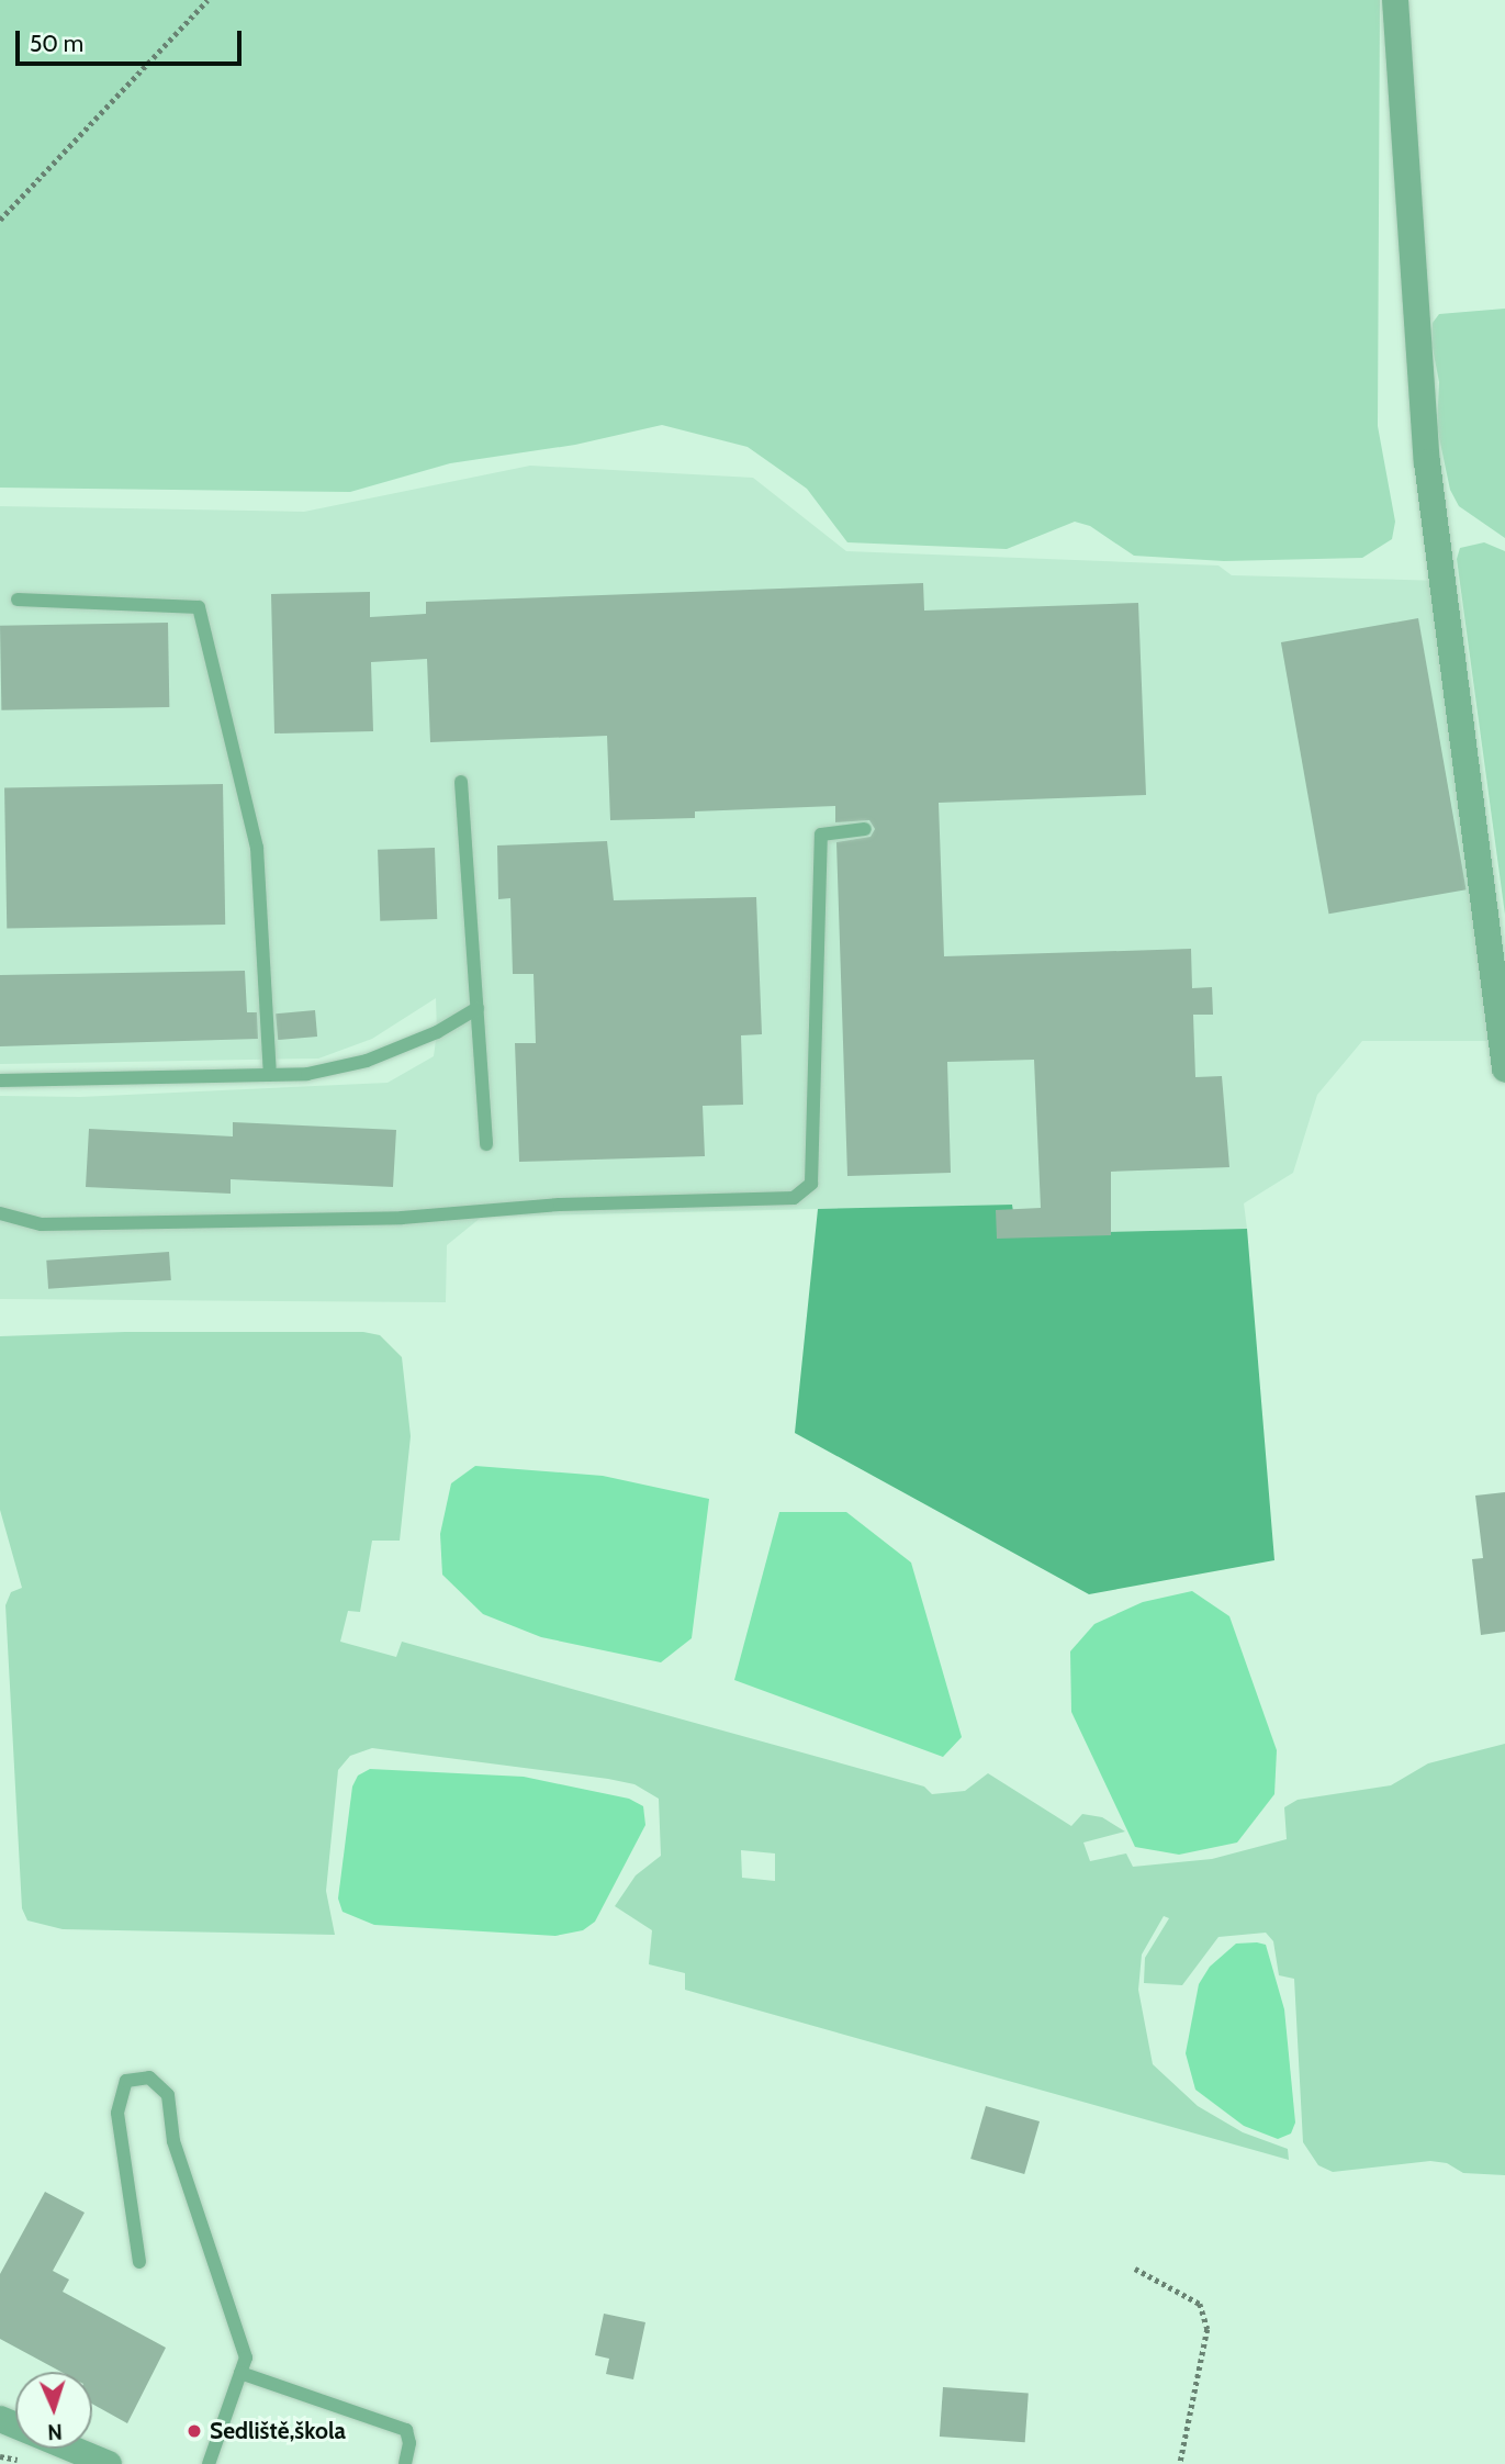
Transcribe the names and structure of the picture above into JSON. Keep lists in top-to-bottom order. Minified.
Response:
{"places":["Sedliště,škola"],"scale_bar":"50 m","north":"bottom"}
